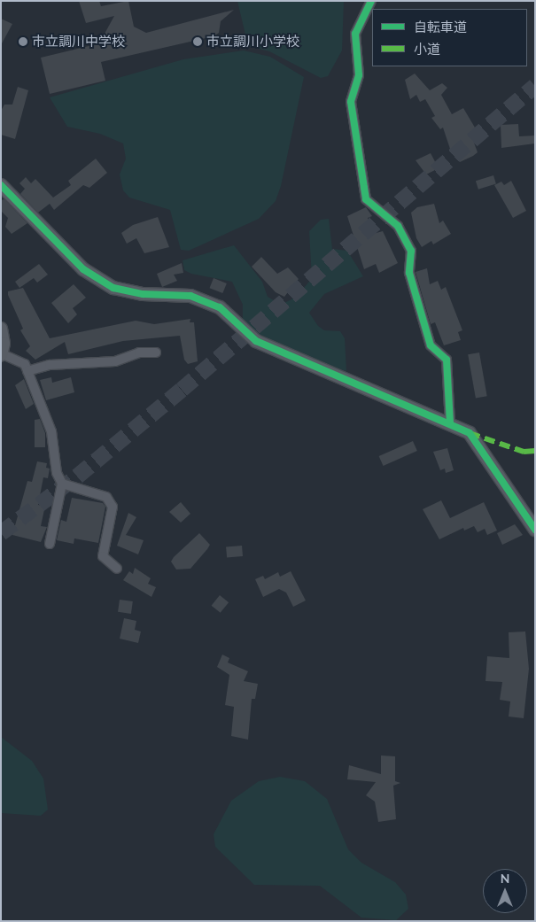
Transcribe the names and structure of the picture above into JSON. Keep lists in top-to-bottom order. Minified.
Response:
{"places":["市立調川中学校","市立調川小学校"],"legend":["自転車道","小道"],"north":"top"}
